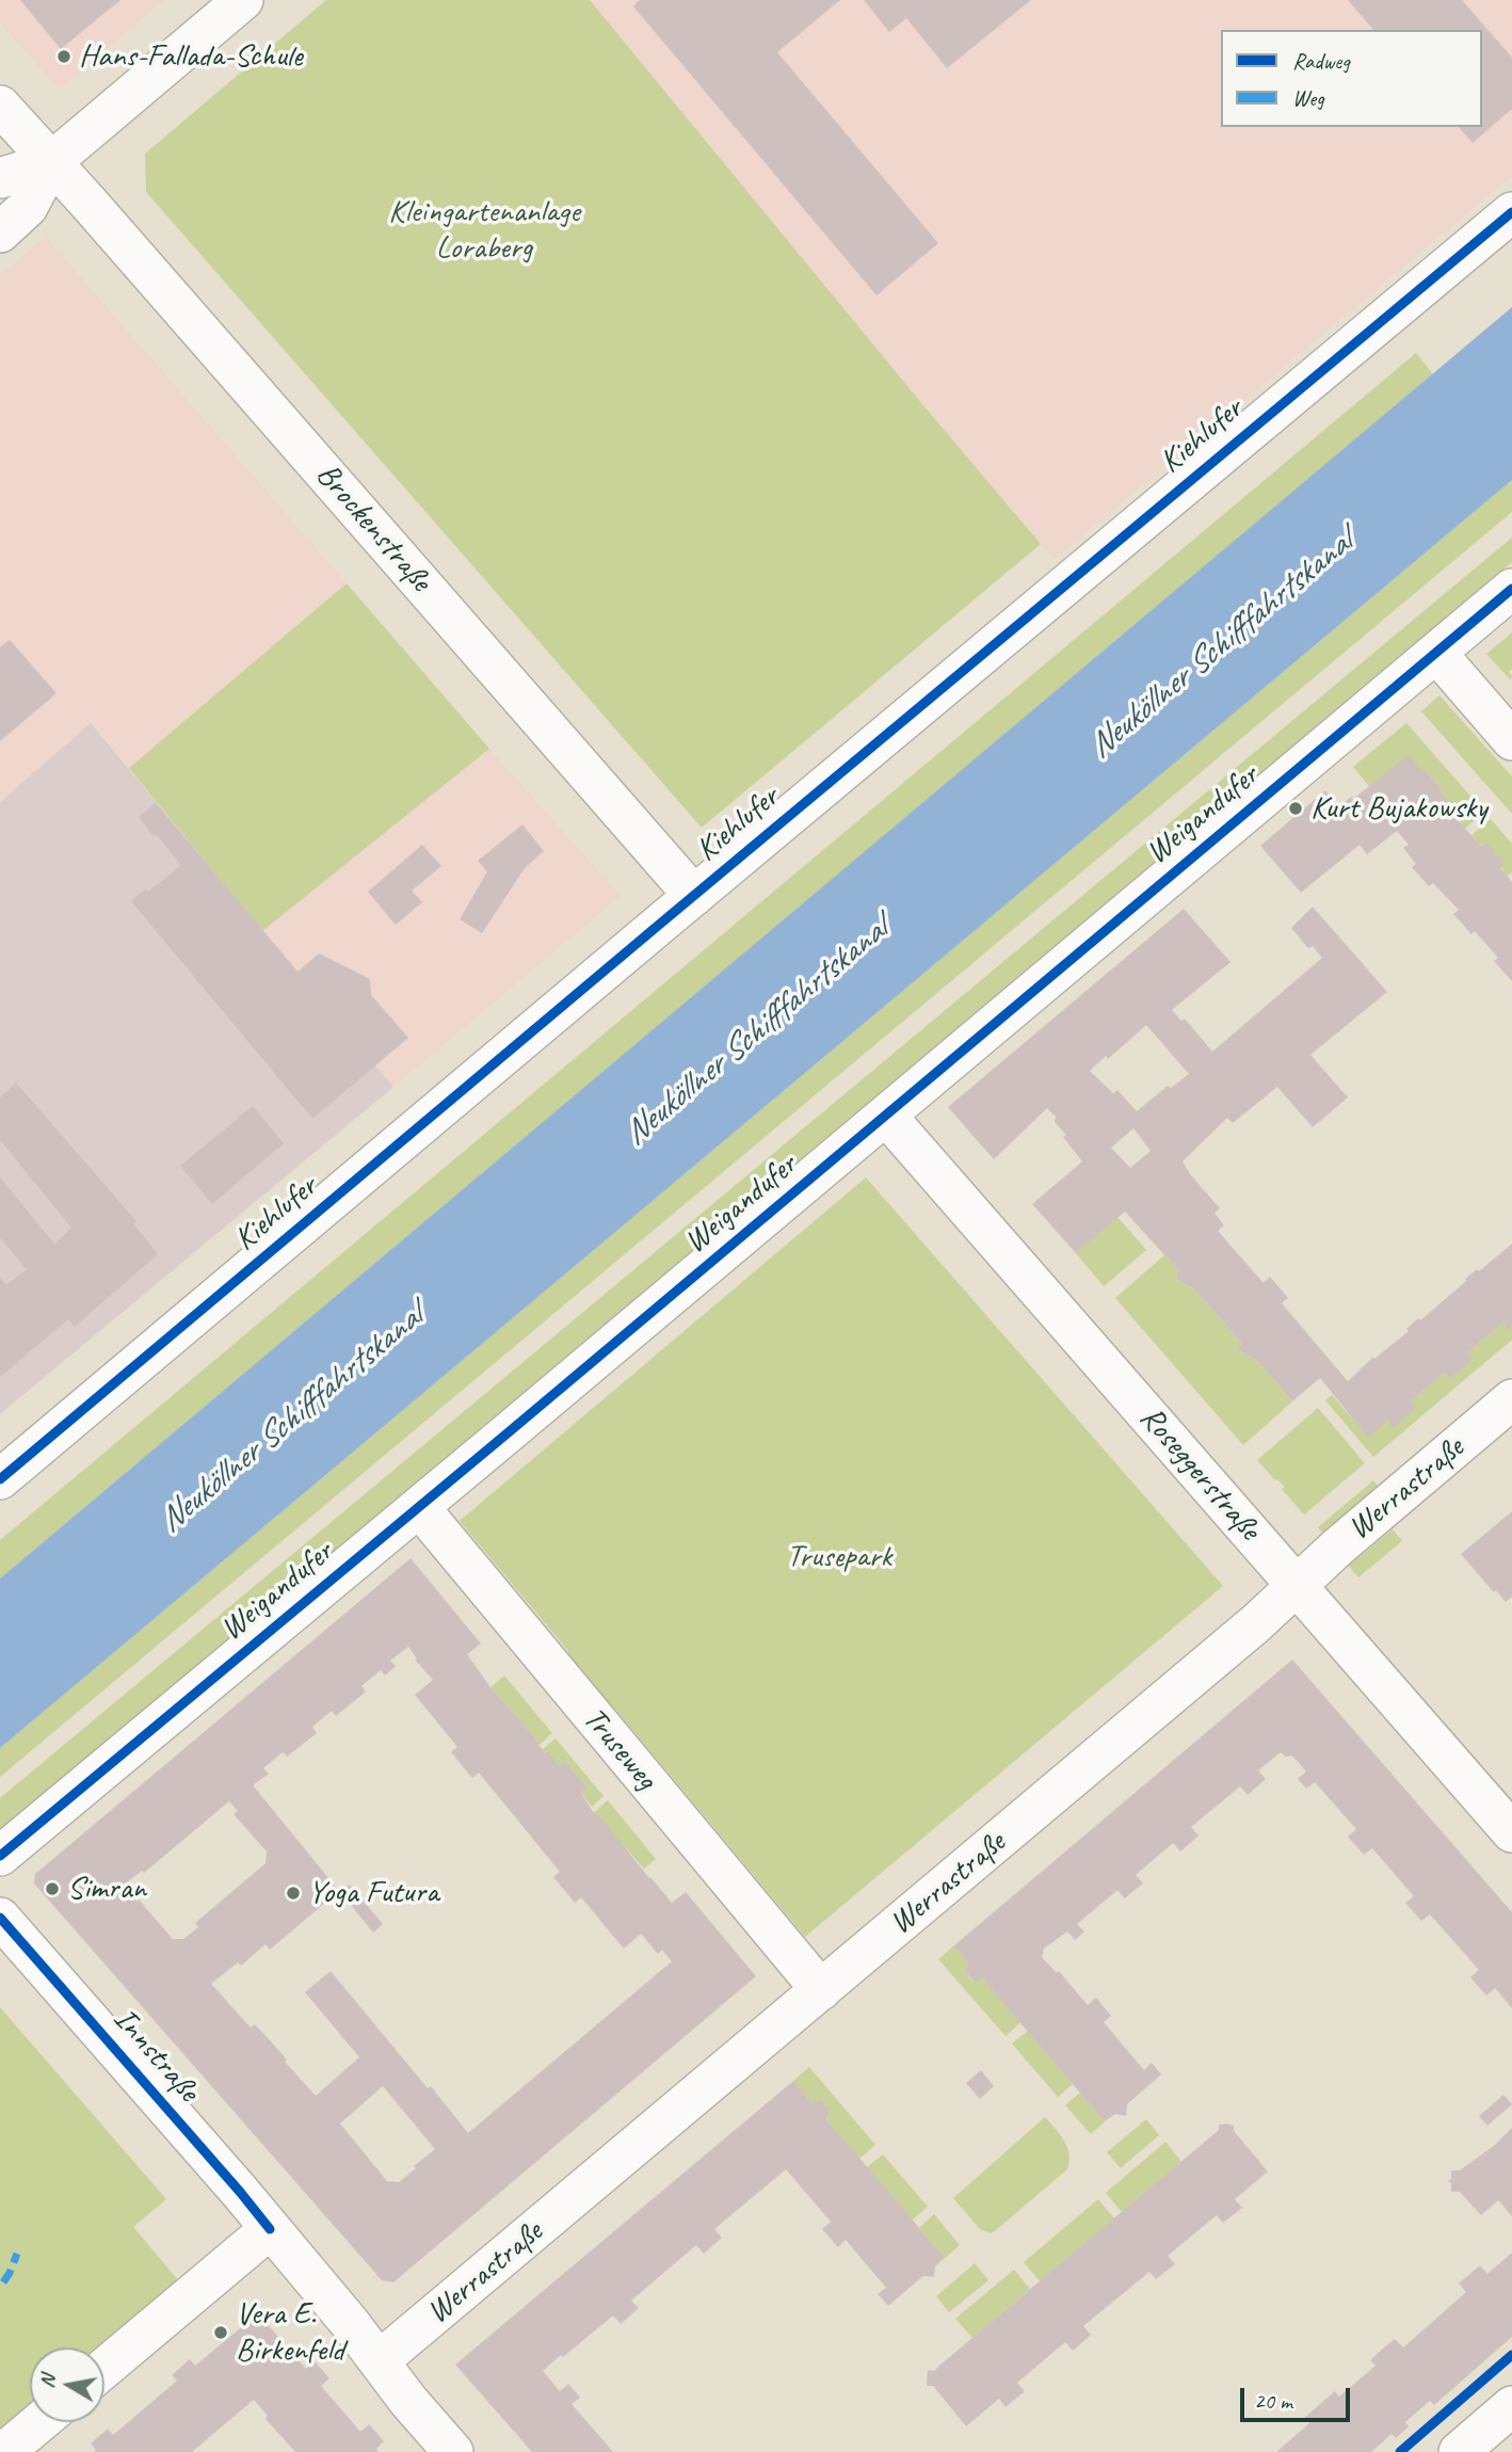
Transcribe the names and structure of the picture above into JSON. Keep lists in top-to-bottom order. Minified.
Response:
{"streets":{"street":["Kiehlufer","Brockenstraße","Weigandufer","Roseggerstraße","Werrastraße","Truseweg","Innstraße"]},"crossings":[["Kiehlufer","Brockenstraße"],["Weigandufer","Roseggerstraße"],["Weigandufer","Truseweg"],["Roseggerstraße","Werrastraße"],["Werrastraße","Truseweg"],["Werrastraße","Innstraße"]],"water":["Neuköllner Schifffahrtskanal"],"parks":["Kleingartenanlage Loraberg","Trusepark"],"places":["Hans-Fallada-Schule","Kurt Bujakowsky","Simran","Yoga Futura","Vera E. Birkenfeld"],"legend":["Radweg","Weg"],"scale_bar":"20 m","north":"left"}
